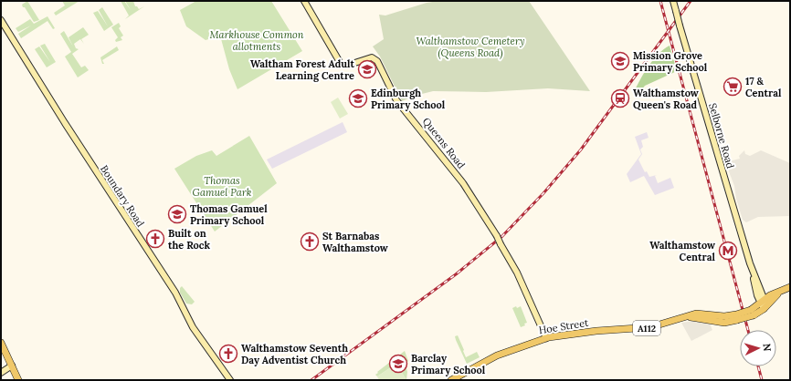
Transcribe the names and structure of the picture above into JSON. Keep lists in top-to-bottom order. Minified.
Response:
{"streets":{"main road":["Hoe Street","A112"],"street":["Selborne Road","Queens Road","Boundary Road"]},"crossings":[["Selborne Road","Hoe Street"],["Queens Road","Hoe Street"]],"parks":["Markhouse Common allotments","Walthamstow Cemetery (Queens Road)","Thomas Gamuel Park"],"places":{"school or university":["Mission Grove Primary School","Waltham Forest Adult Learning Centre","Edinburgh Primary School","Thomas Gamuel Primary School","Barclay Primary School"],"supermarket":["17 & Central"],"station":["Walthamstow Queen's Road"],"church":["Built on the Rock","St Barnabas Walthamstow","Walthamstow Seventh Day Adventist Church"],"metro station":["Walthamstow Central"]},"north":"right"}
